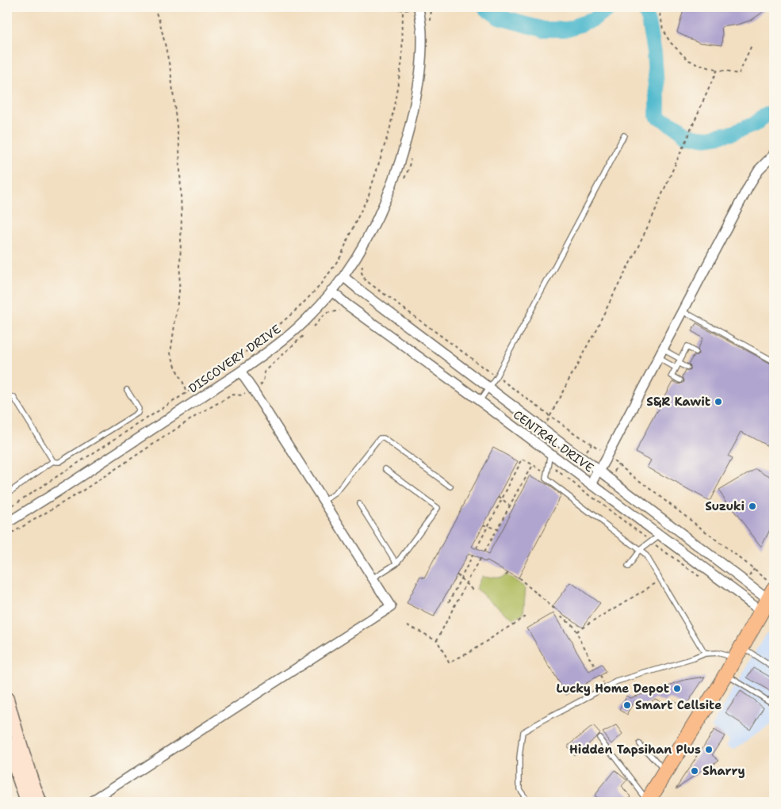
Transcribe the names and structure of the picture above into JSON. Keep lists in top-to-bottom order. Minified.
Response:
{"streets":{"street":["DISCOVERY DRIVE","CENTRAL DRIVE"]},"crossings":[["DISCOVERY DRIVE","CENTRAL DRIVE"]],"places":["S&R Kawit","Suzuki","Lucky Home Depot","Smart Cellsite","Hidden Tapsihan Plus","Sharry"]}
